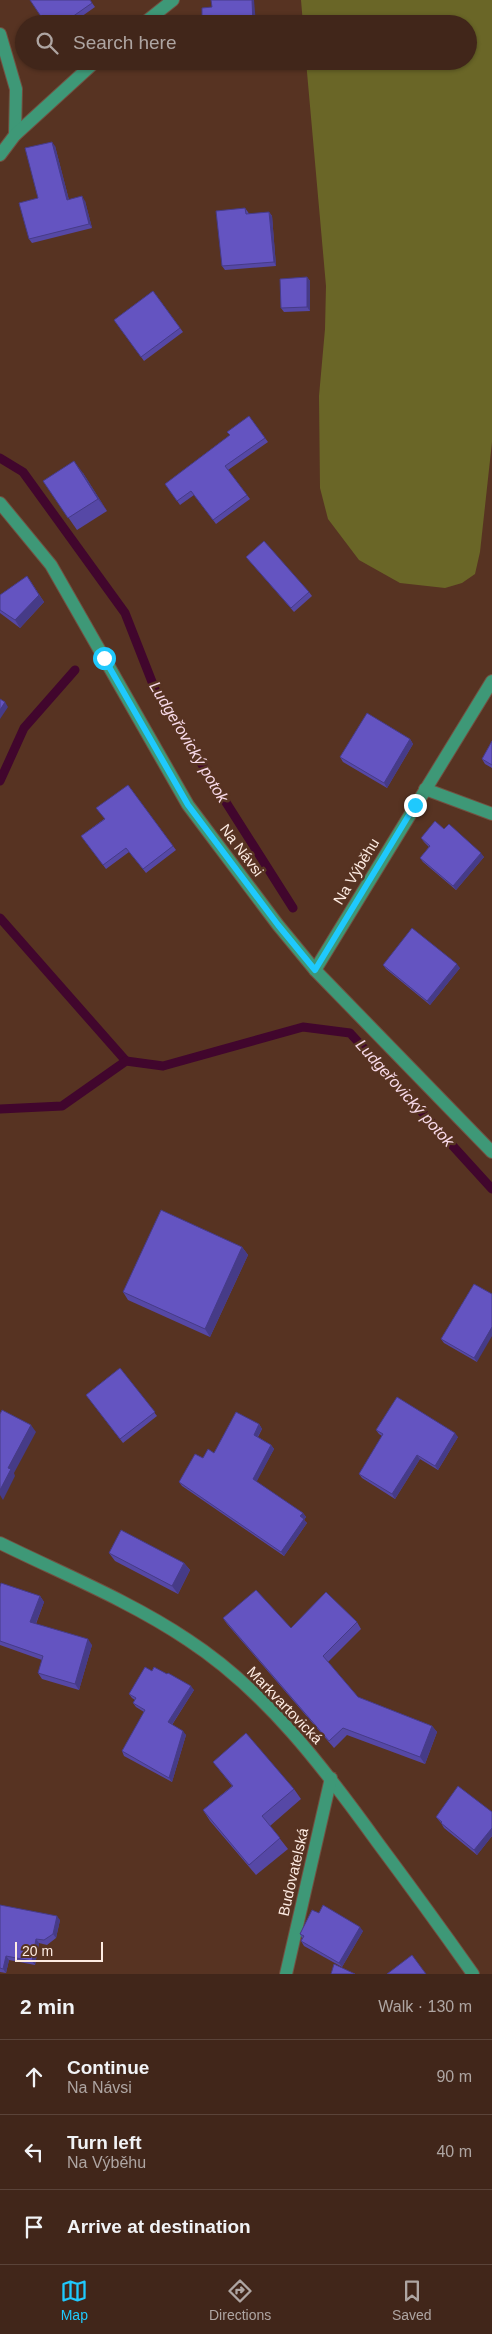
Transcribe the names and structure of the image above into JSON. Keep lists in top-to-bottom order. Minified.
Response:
{"streets":{"street":["Na Návsi","Na Výběhu","Markvartovická","Budovatelská"]},"crossings":[["Na Návsi","Na Výběhu"],["Markvartovická","Budovatelská"]],"water":["Ludgeřovický potok"],"scale_bar":"20 m","page":{"search":"Search here","scale":"20 m","heading":["2 min","Walk · 130 m"],"list":[["Continue","Na Návsi","90 m"],["Turn left","Na Výběhu","40 m"],"Arrive at destination"],"nav":["Map","Directions","Saved"]}}
